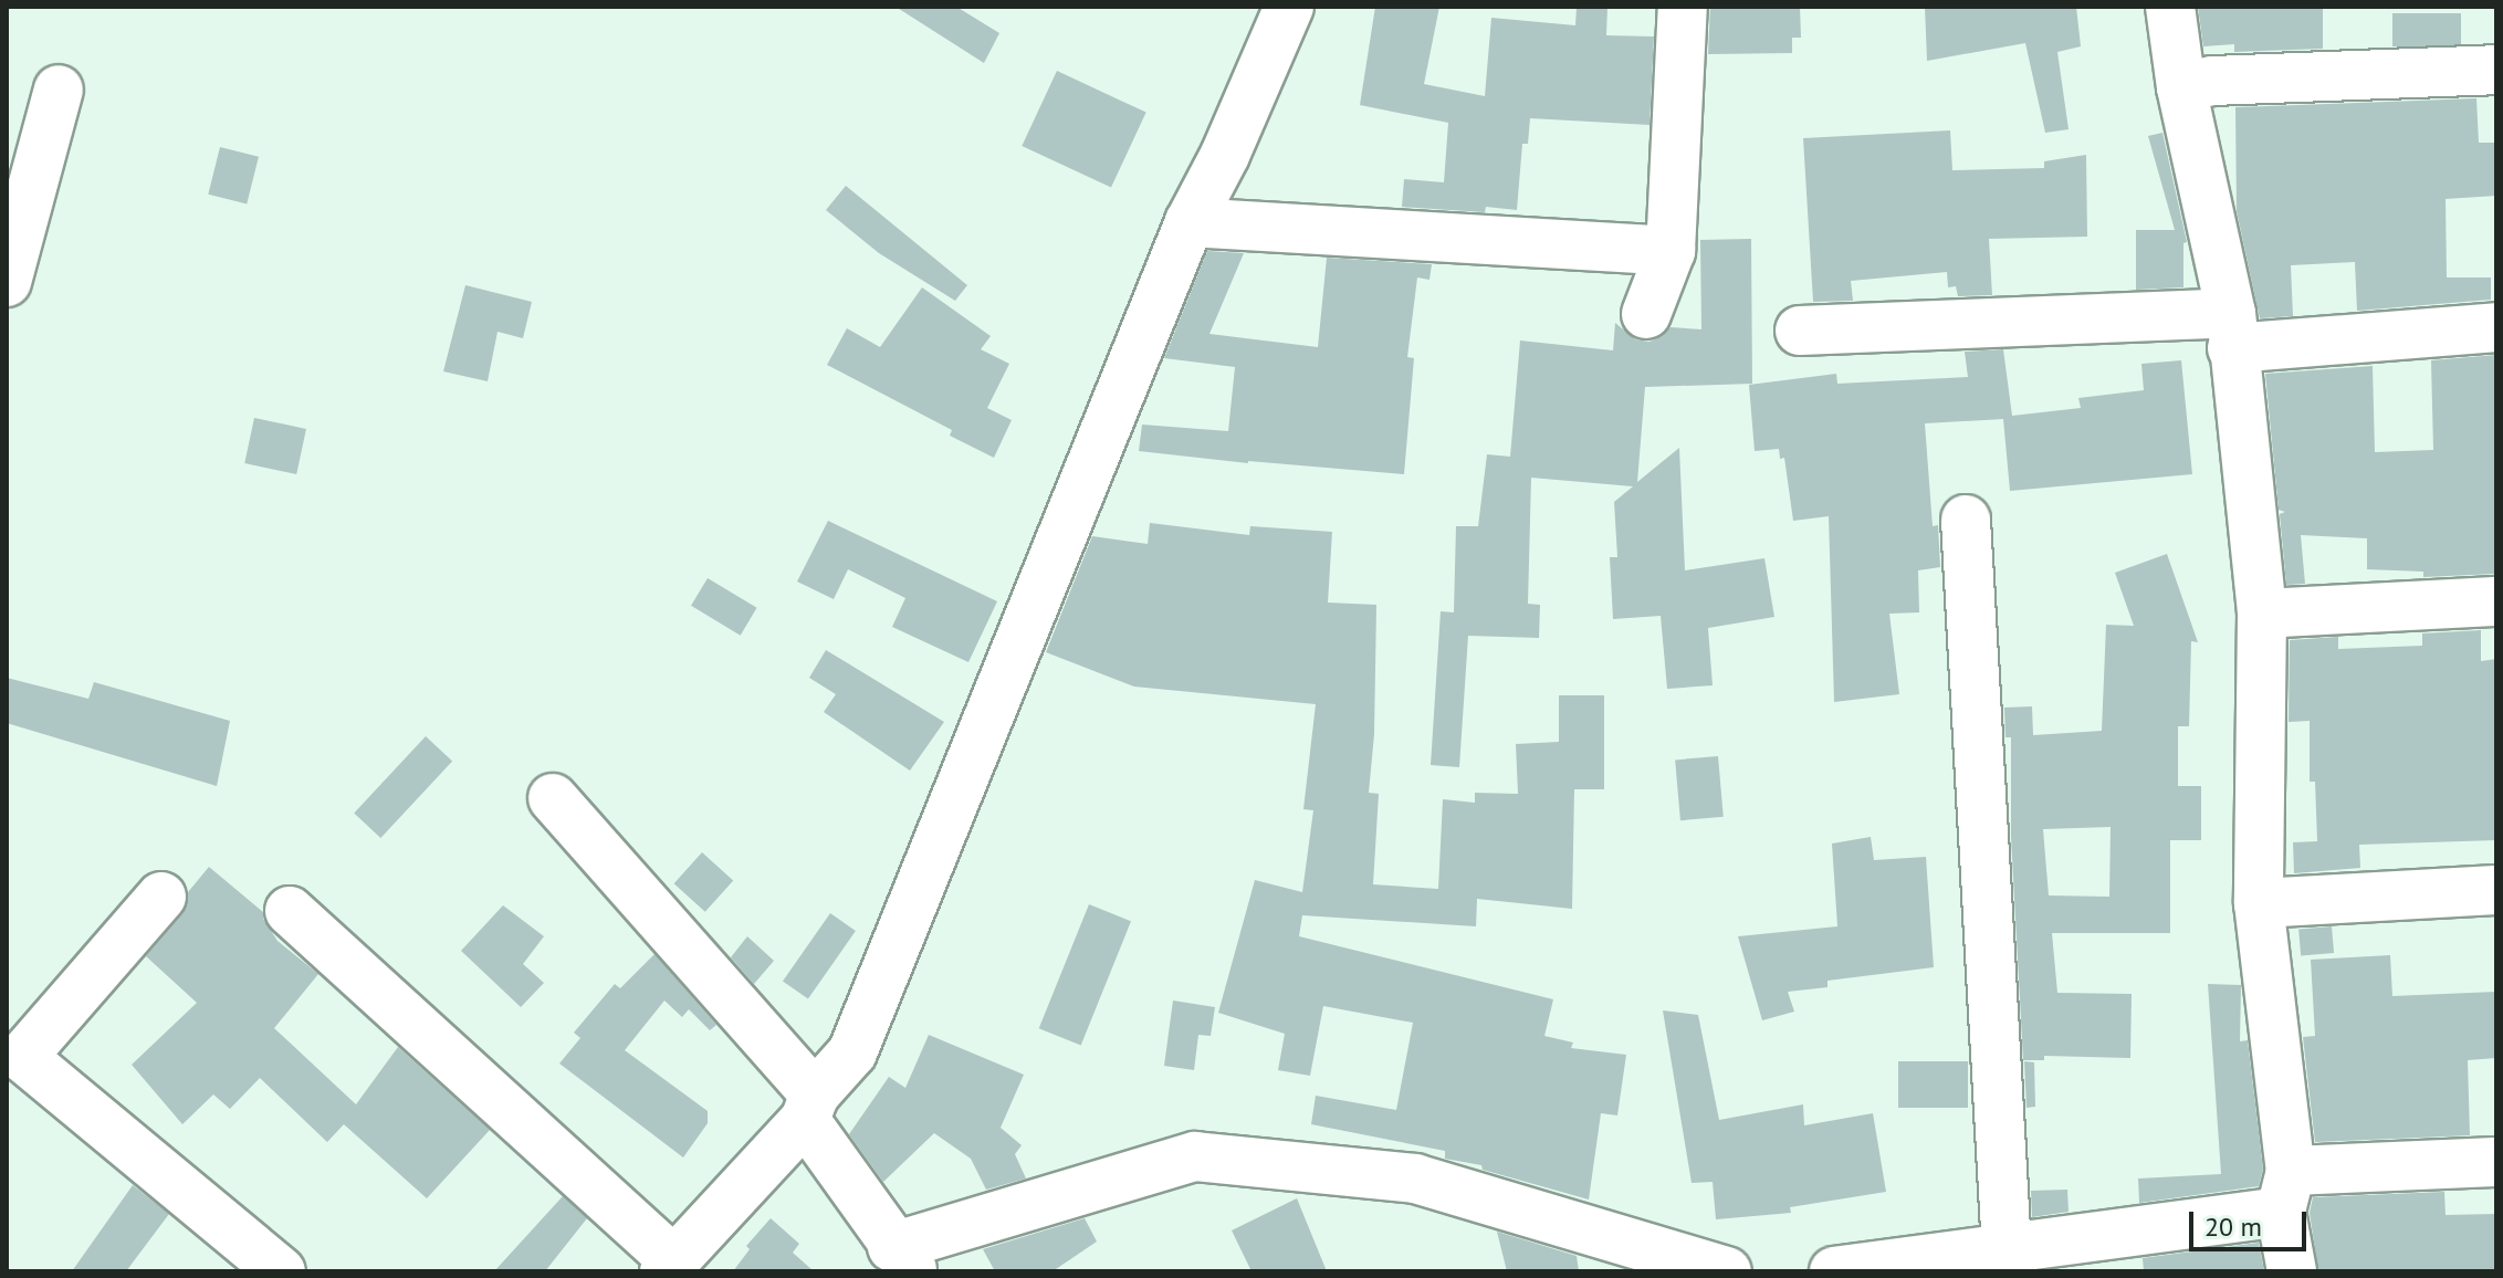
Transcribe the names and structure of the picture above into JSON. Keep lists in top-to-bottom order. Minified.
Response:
{"scale_bar":"20 m"}
